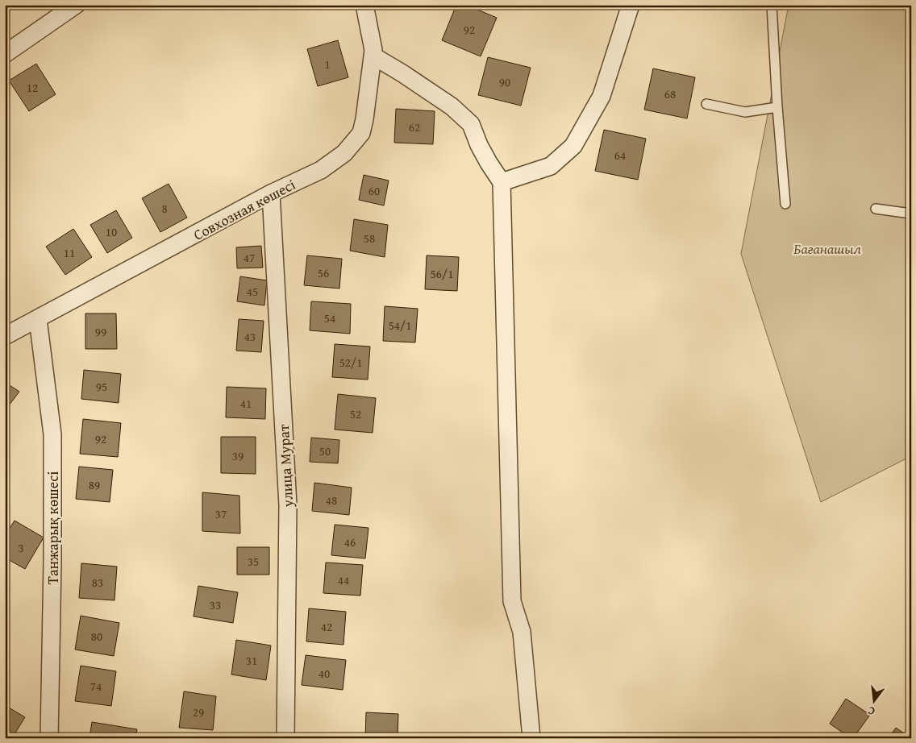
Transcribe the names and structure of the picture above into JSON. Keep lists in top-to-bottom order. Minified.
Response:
{"streets":{"street":["Совхозная көшесі","улица Мурат","Танжарық көшесі"]},"crossings":[["Совхозная көшесі","улица Мурат"],["Совхозная көшесі","Танжарық көшесі"]],"parks":["Бағанашыл"],"house_numbers":["92","1","90","12","68","62","64","60","8","10","58","11","47","56","56/1","45","54","54/1","99","43","52/1","95","41","52","92","50","39","89","48","37","46","3","35","44","83","33","42","80","31","40","74","29"],"north":"bottom"}
